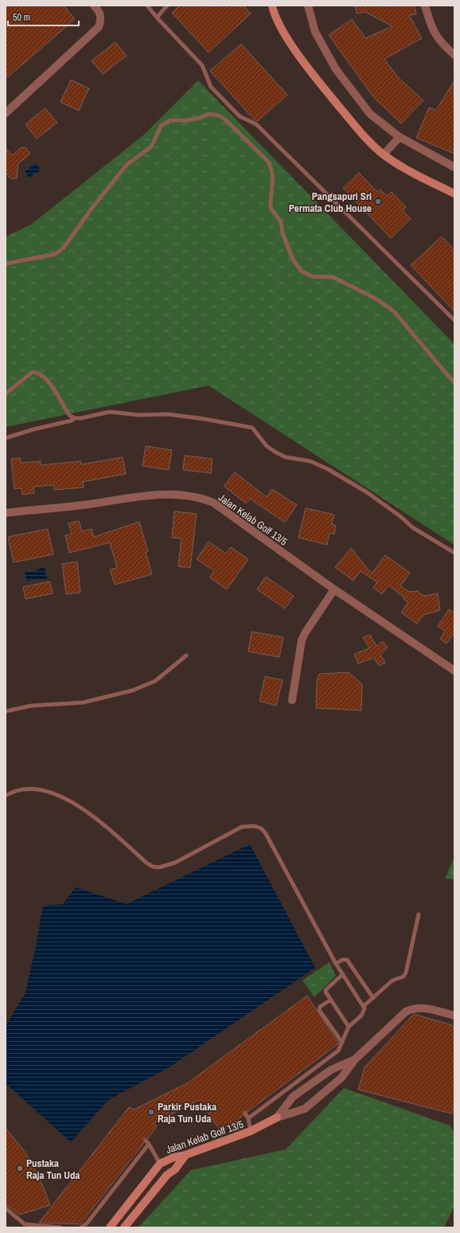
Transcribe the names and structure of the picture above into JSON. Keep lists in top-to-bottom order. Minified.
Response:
{"streets":{"street":["Jalan Kelab Golf 13/5"]},"places":["Pangsapuri Sri Permata Club House","Parkir Pustaka Raja Tun Uda","Pustaka Raja Tun Uda"],"scale_bar":"50 m"}
